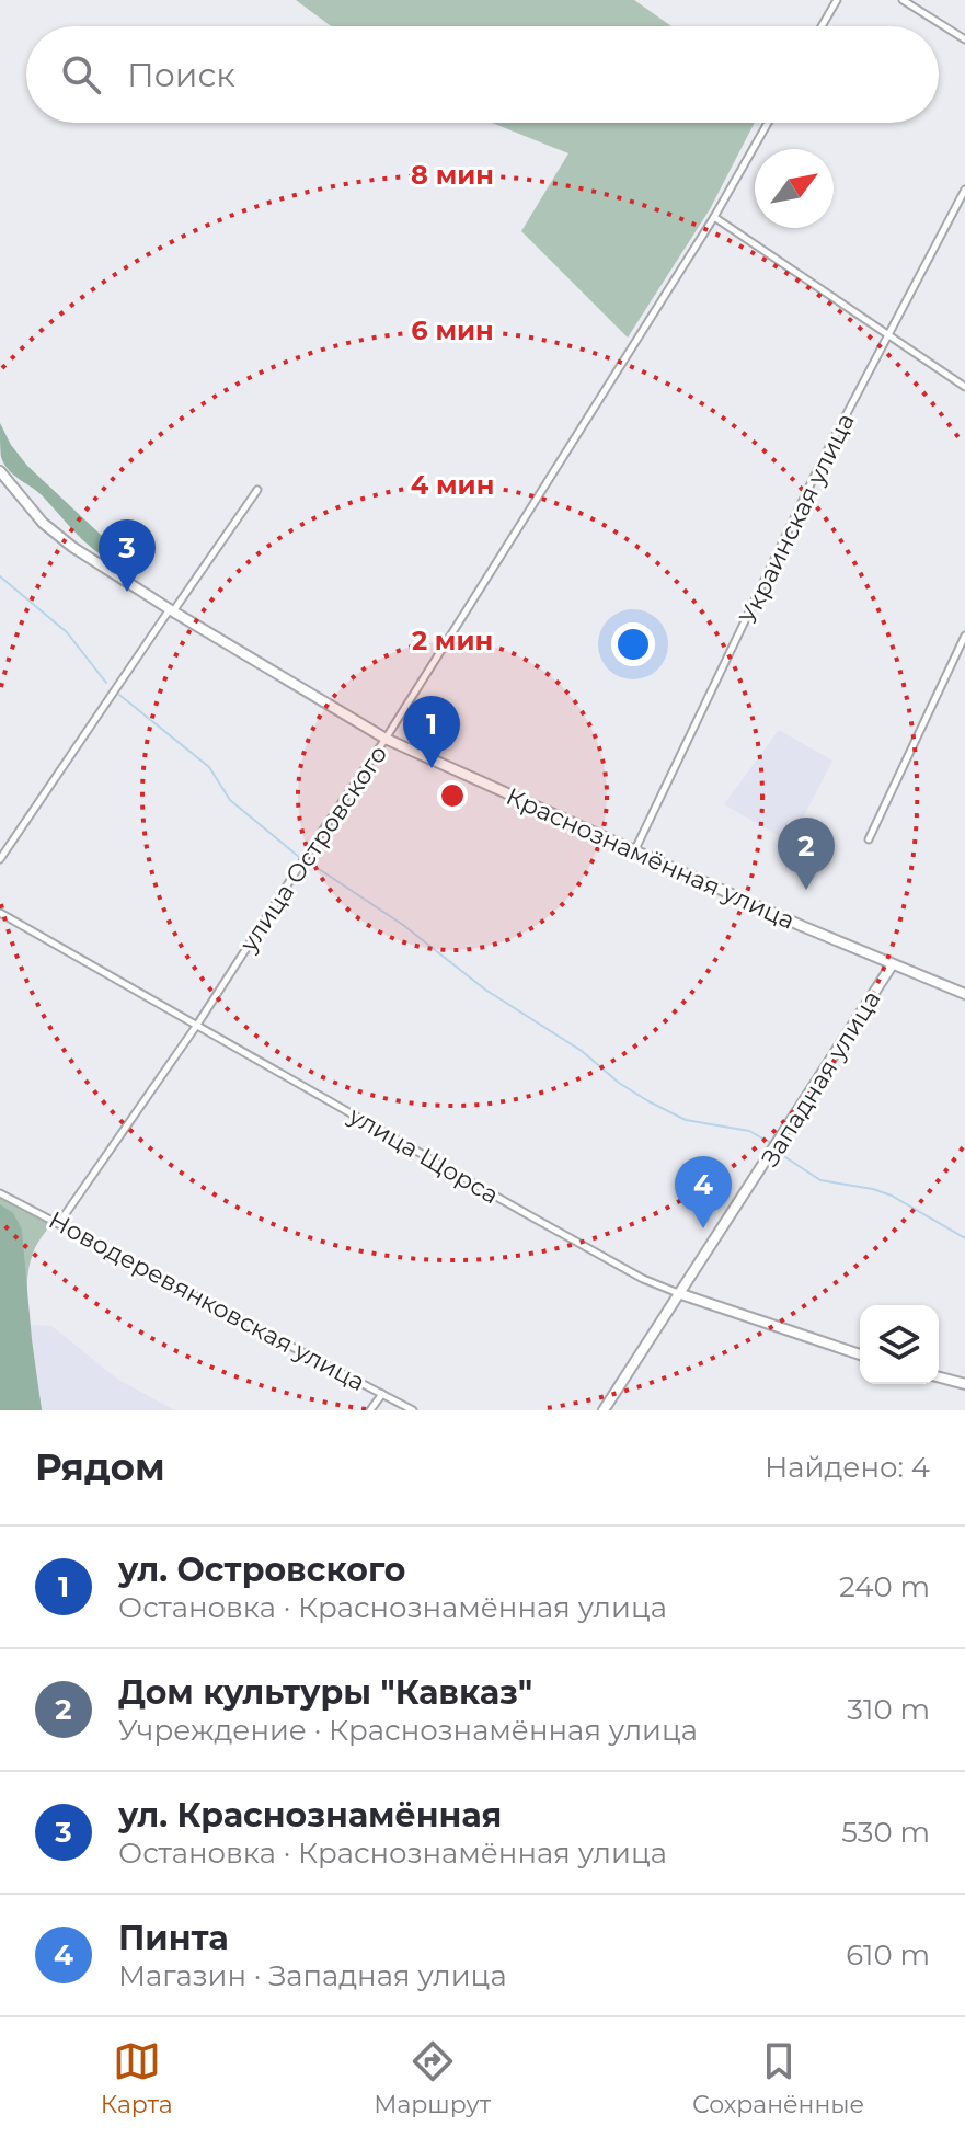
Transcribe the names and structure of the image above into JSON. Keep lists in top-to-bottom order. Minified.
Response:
{"streets":{"main road":["Краснознамённая улица","Западная улица","улица Щорса"],"street":["Украинская улица","улица Островского","Новодеревянковская улица"]},"crossings":[["Украинская улица","Краснознамённая улица"],["улица Островского","Краснознамённая улица"],["улица Островского","улица Щорса"],["улица Островского","Новодеревянковская улица"],["Краснознамённая улица","Западная улица"],["Западная улица","улица Щорса"]],"north":"top right","page":{"search":"Поиск","pins":["3","1","2","4"],"heading":["Рядом","Найдено: 4"],"list":[{"mark":"1","name":"ул. Островского","note":"Остановка · Краснознамённая улица","value":"240 m"},{"mark":"2","name":"Дом культуры \"Кавказ\"","note":"Учреждение · Краснознамённая улица","value":"310 m"},{"mark":"3","name":"ул. Краснознамённая","note":"Остановка · Краснознамённая улица","value":"530 m"},{"mark":"4","name":"Пинта","note":"Магазин · Западная улица","value":"610 m"}],"nav":["Карта","Маршрут","Сохранённые"]},"rings":["8 мин","6 мин","4 мин","2 мин"]}
